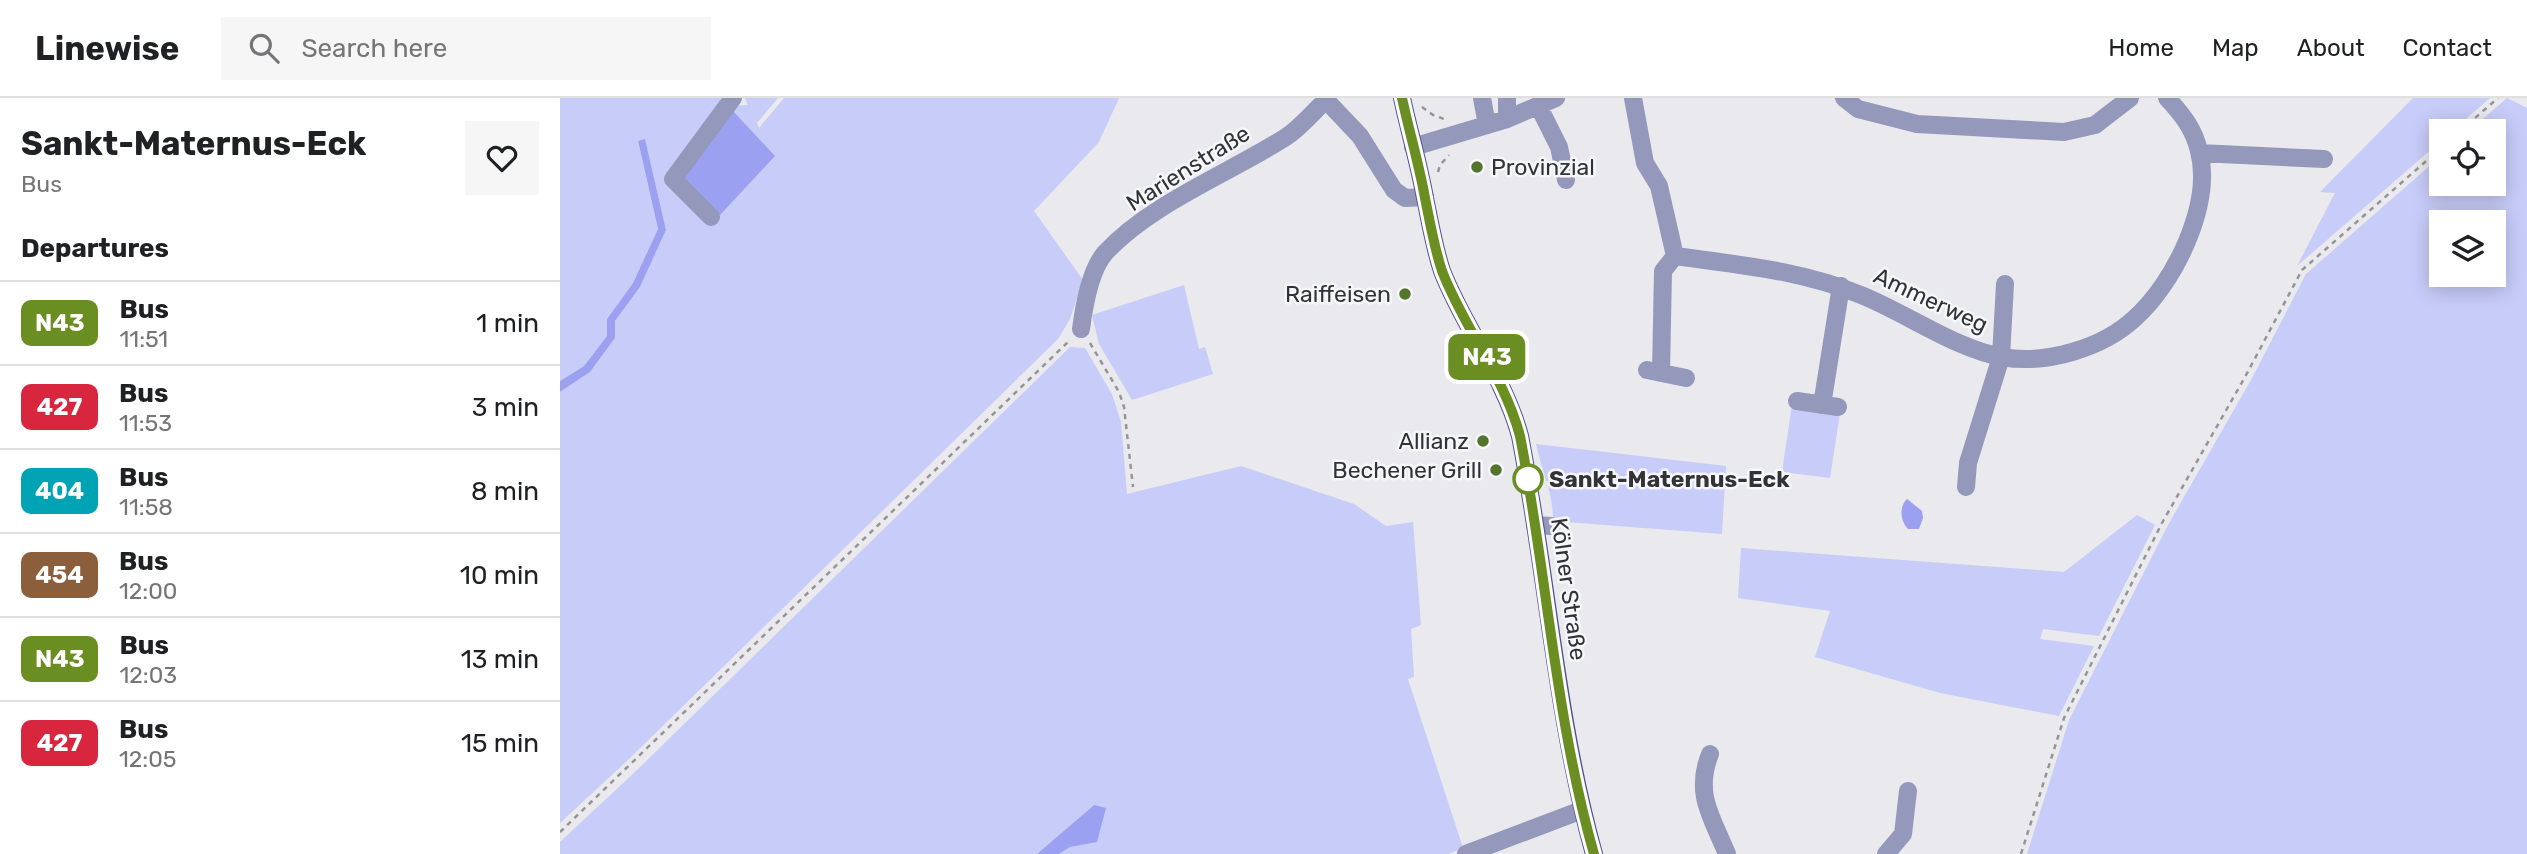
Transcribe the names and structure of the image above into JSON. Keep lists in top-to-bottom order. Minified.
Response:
{"streets":{"main road":["Kölner Straße"],"street":["Marienstraße","Ammerweg"]},"places":["Provinzial","Raiffeisen","Allianz","Bechener Grill","Sankt-Maternus-Eck"],"lines":["bus line N43"],"page":{"header":"Linewise","search":"Search here","nav":["Home","Map","About","Contact"],"heading":[["Sankt-Maternus-Eck","Bus"],"Departures"],"on_map":"N43","list":[{"mark":"N43","name":"Bus","note":"11:51","value":"1 min"},{"mark":"427","name":"Bus","note":"11:53","value":"3 min"},{"mark":"404","name":"Bus","note":"11:58","value":"8 min"},{"mark":"454","name":"Bus","note":"12:00","value":"10 min"},{"mark":"N43","name":"Bus","note":"12:03","value":"13 min"},{"mark":"427","name":"Bus","note":"12:05","value":"15 min"}]}}
